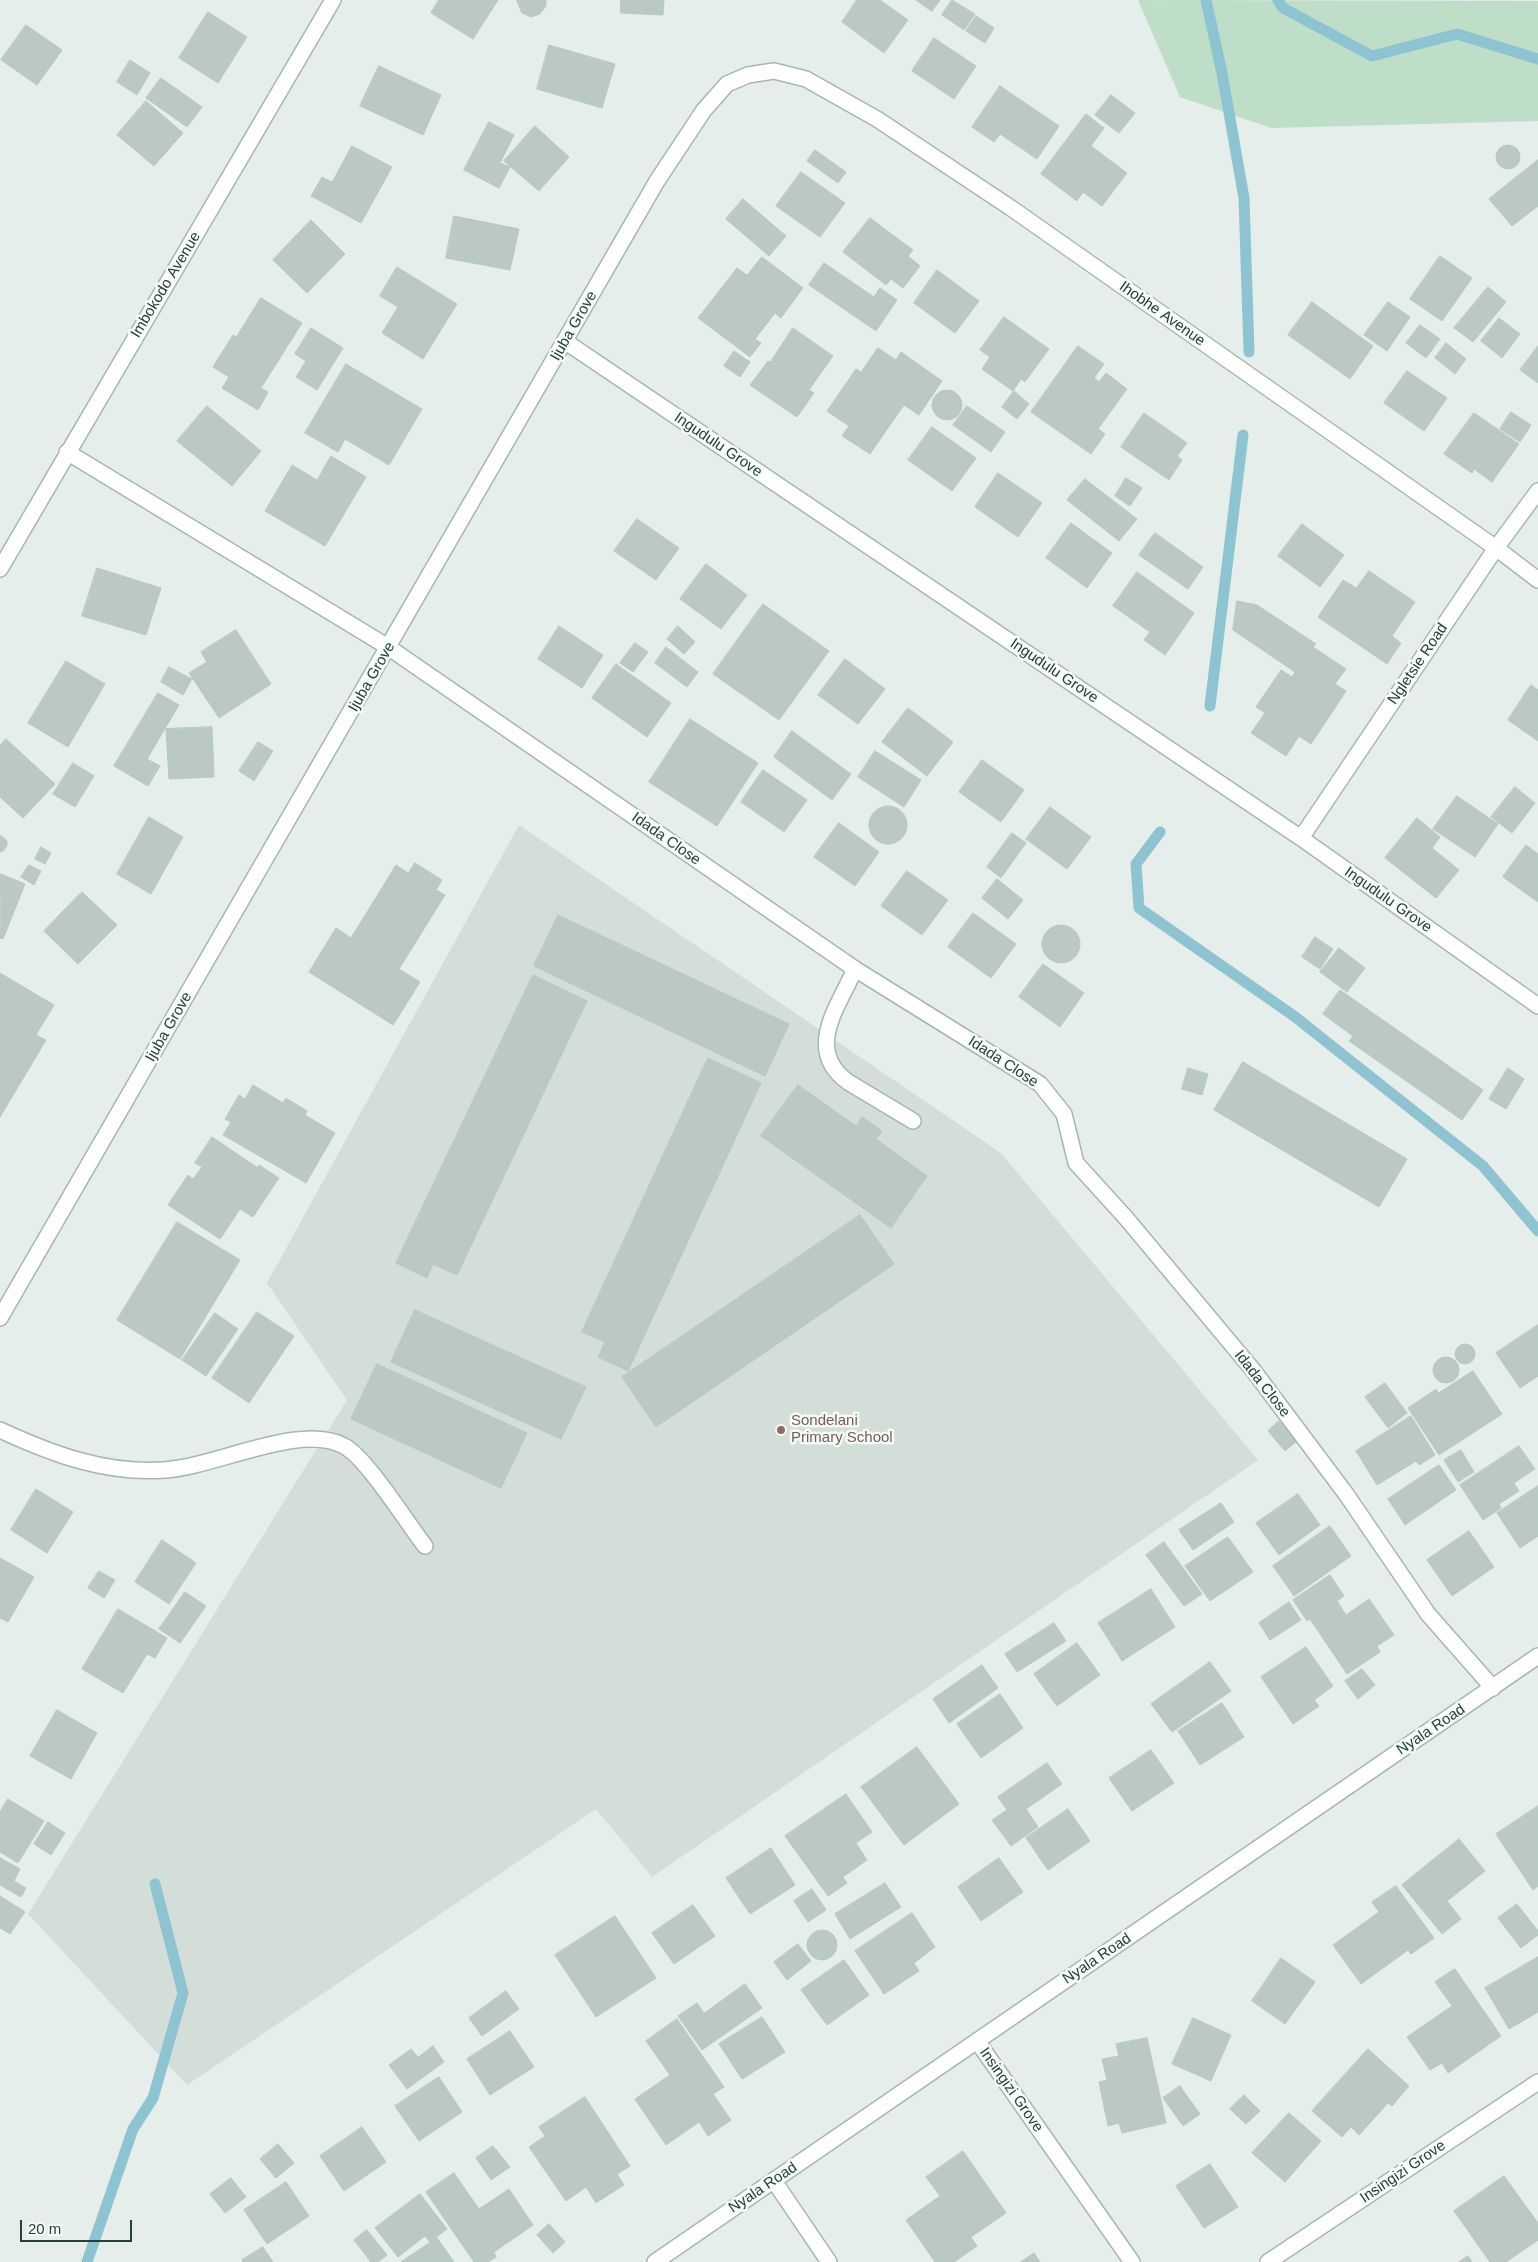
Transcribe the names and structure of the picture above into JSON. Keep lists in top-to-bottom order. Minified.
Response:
{"streets":{"street":["Imbokodo Avenue","Ihobhe Avenue","Ijuba Grove","Ingudulu Grove","Ngletsie Road","Idada Close","Nyala Road","Insingizi Grove"]},"crossings":[["Imbokodo Avenue","Idada Close"],["Ihobhe Avenue","Ijuba Grove"],["Ihobhe Avenue","Ngletsie Road"],["Ijuba Grove","Ingudulu Grove"],["Ijuba Grove","Idada Close"],["Ingudulu Grove","Ngletsie Road"],["Idada Close","Nyala Road"],["Nyala Road","Insingizi Grove"]],"places":["Sondelani Primary School"],"scale_bar":"20 m"}
